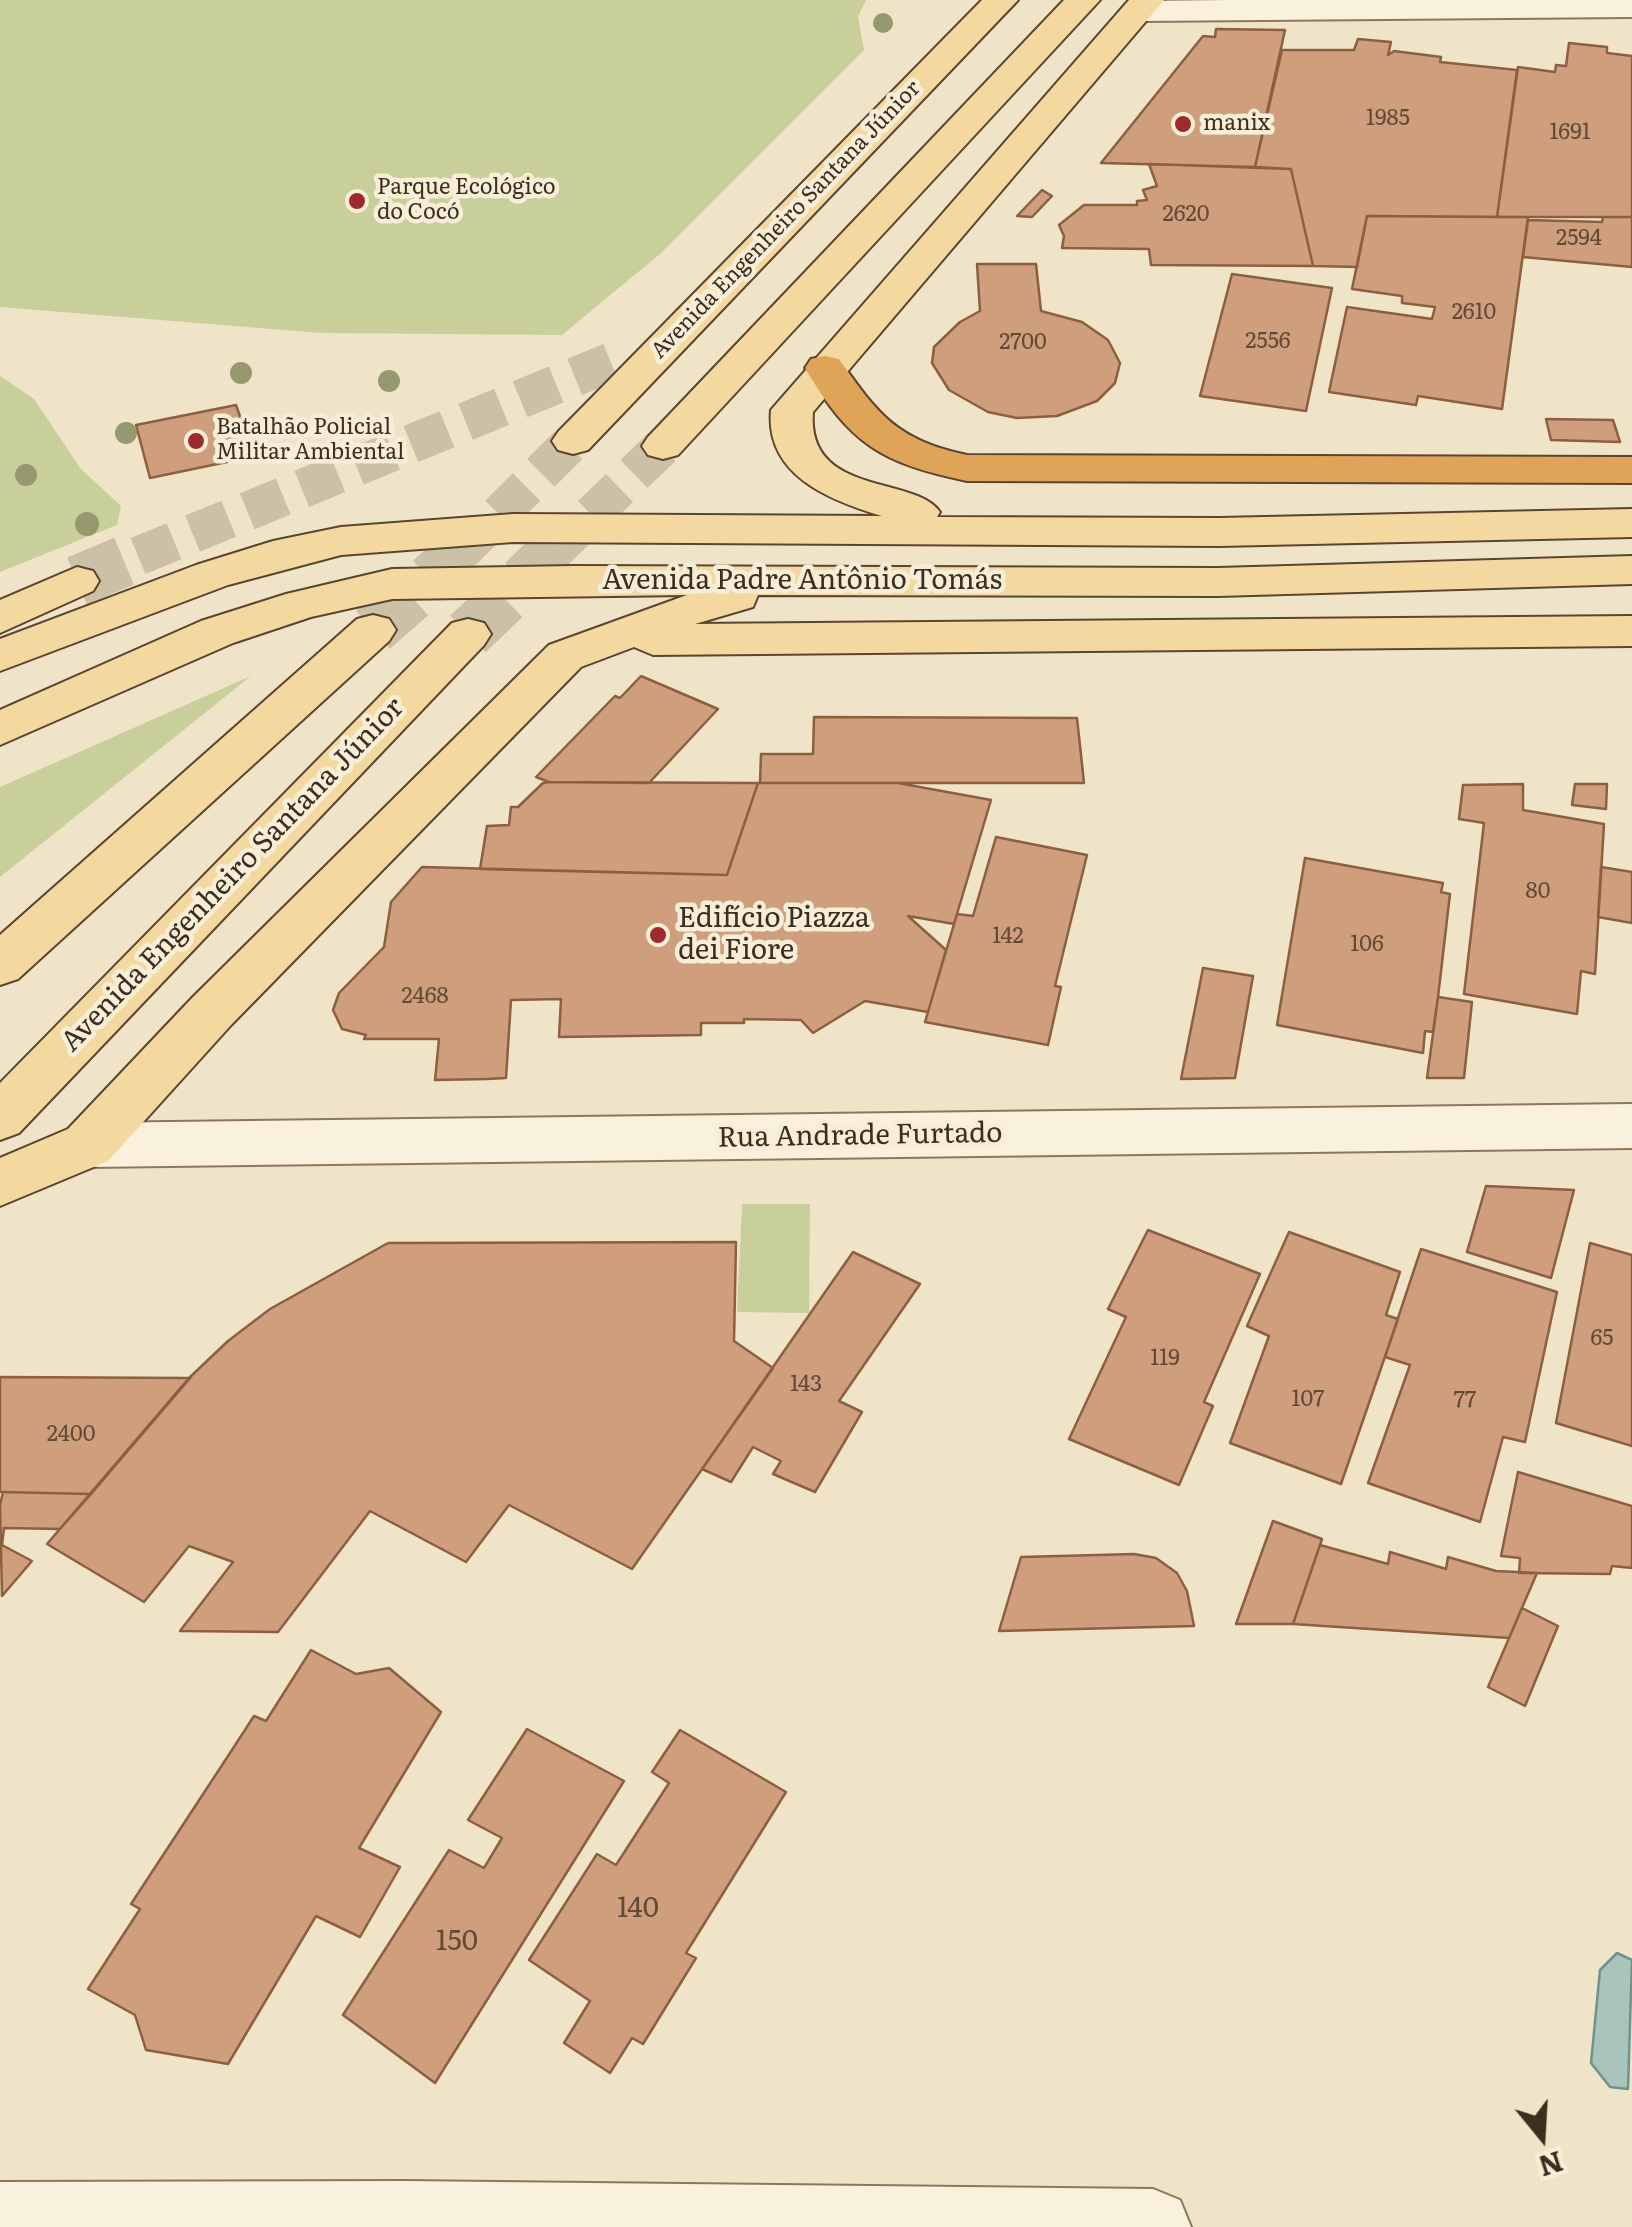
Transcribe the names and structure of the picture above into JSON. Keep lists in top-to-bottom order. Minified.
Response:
{"streets":{"main road":["Avenida Engenheiro Santana Júnior","Avenida Padre Antônio Tomás"],"street":["Rua Andrade Furtado"]},"places":["manix","Parque Ecológico do Cocó","Batalhão Policial Militar Ambiental","Edifício Piazza dei Fiore"],"house_numbers":["1985","1691","2620","2594","2610","2556","2700","80","142","106","2468","65","119","143","107","77","2400","140","150"],"north":"bottom"}
